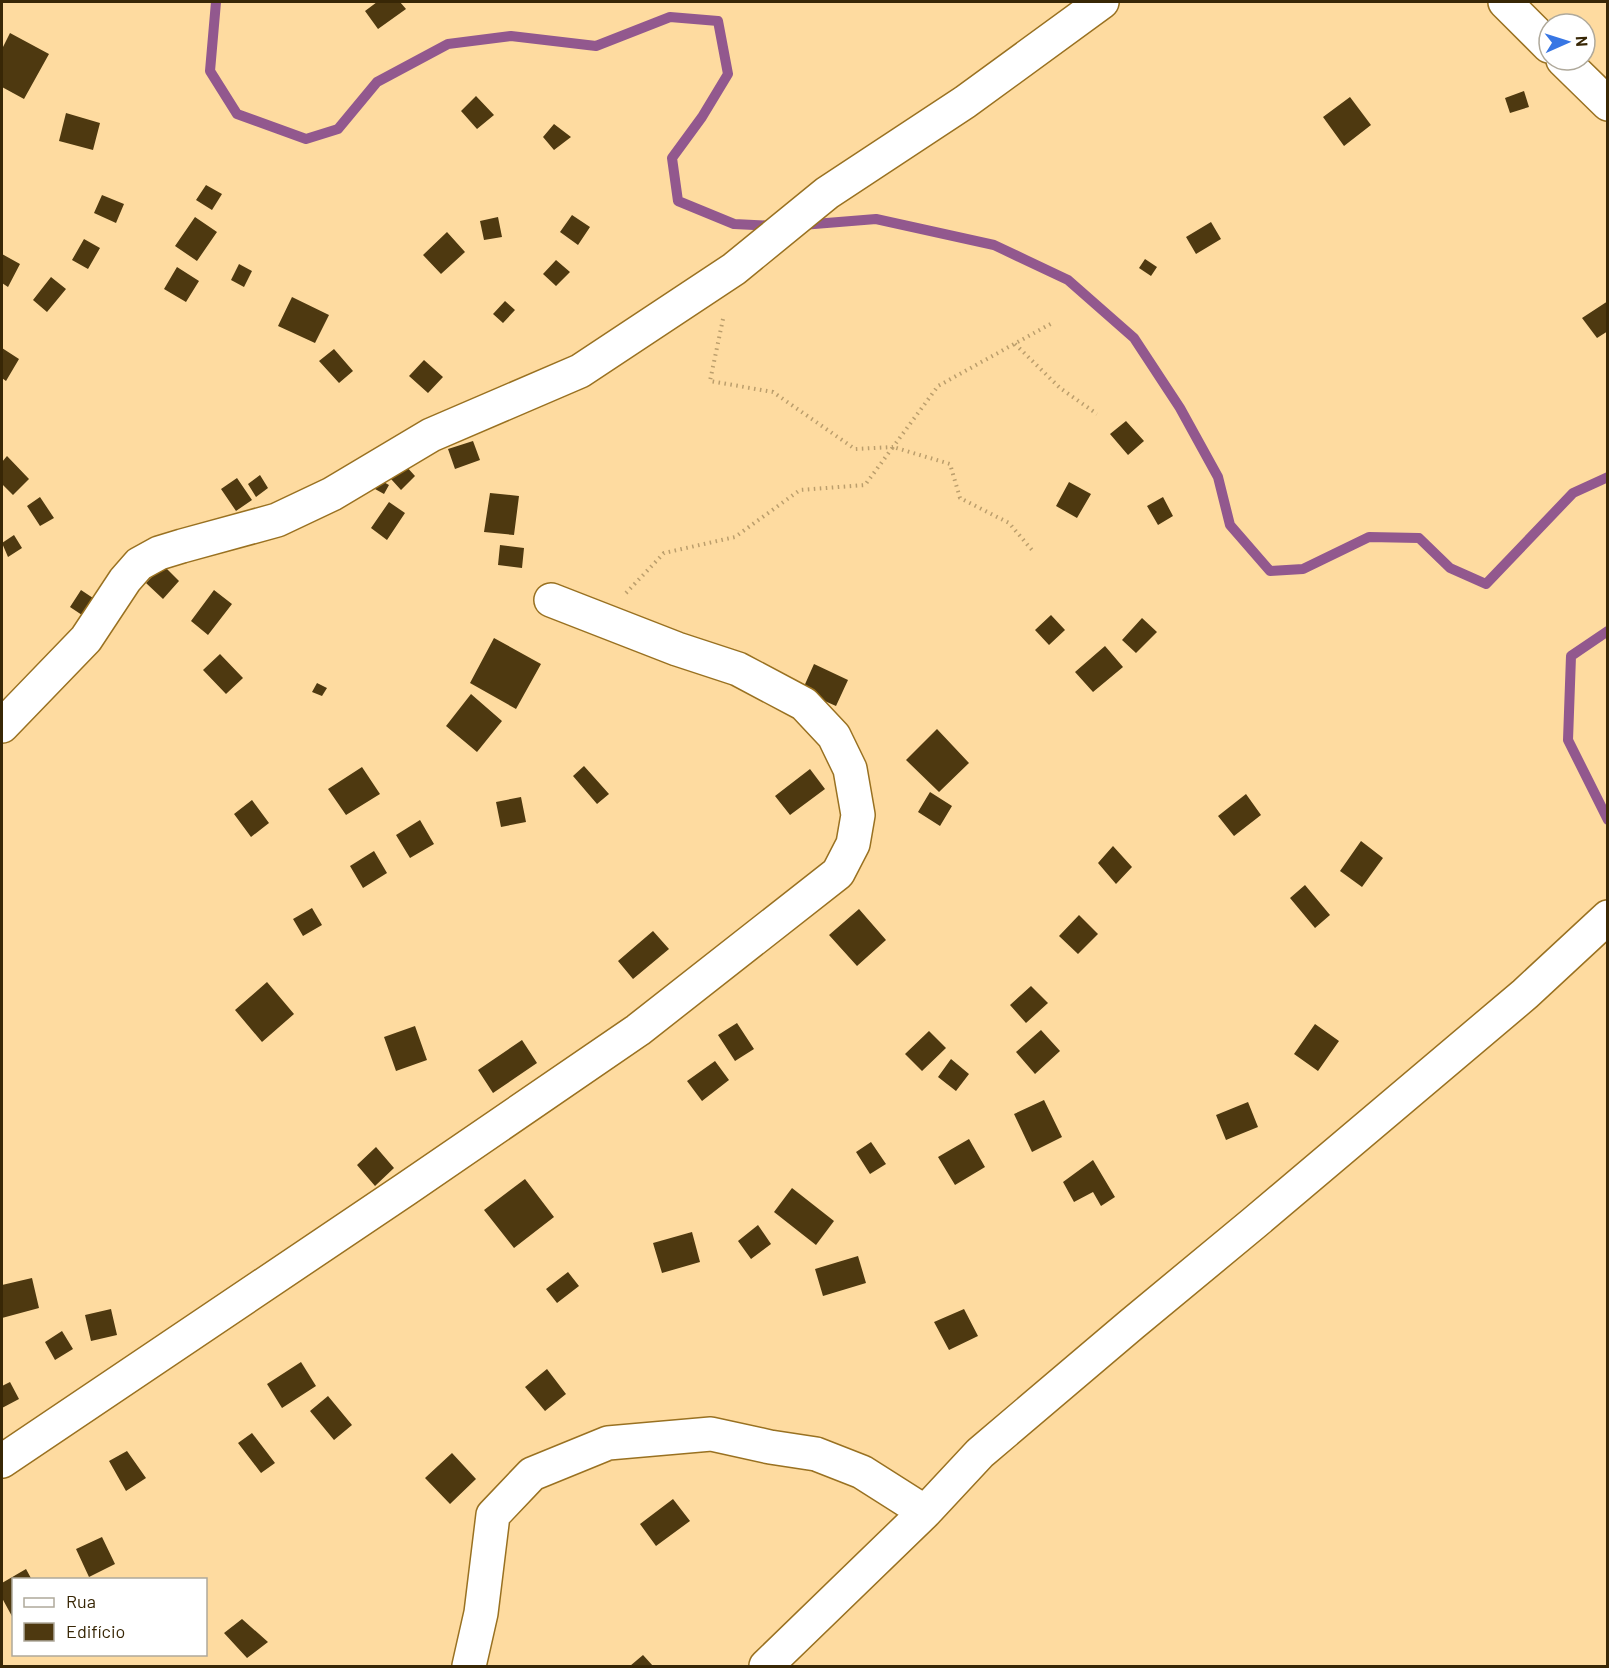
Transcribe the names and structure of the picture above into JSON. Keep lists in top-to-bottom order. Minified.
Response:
{"legend":["Rua","Edifício"],"north":"right"}
